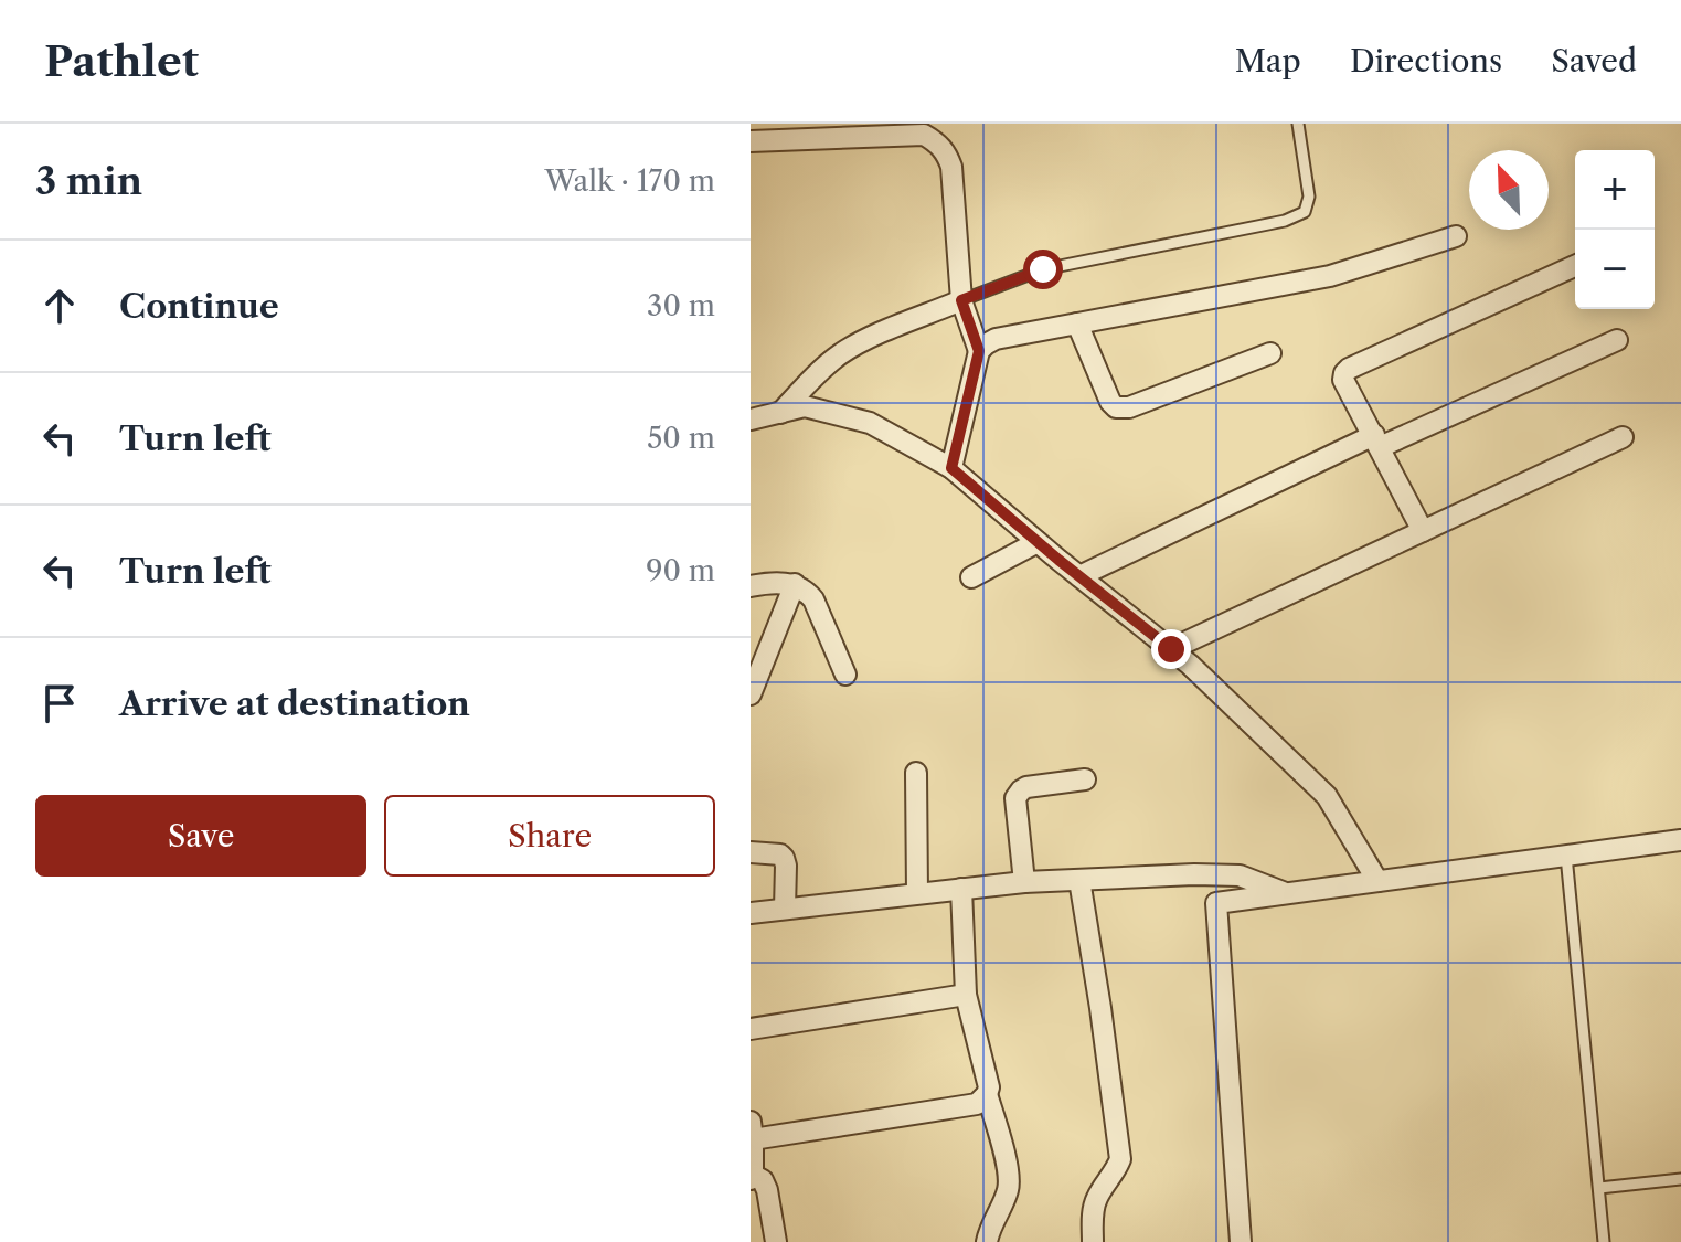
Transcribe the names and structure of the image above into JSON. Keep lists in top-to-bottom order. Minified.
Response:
{"north":"top left","page":{"header":"Pathlet","nav":["Map","Directions","Saved"],"heading":["3 min","Walk · 170 m"],"map_buttons":["+","−"],"list":[["Continue","30 m"],["Turn left","50 m"],["Turn left","90 m"],"Arrive at destination"],"buttons":["Save","Share"]}}
